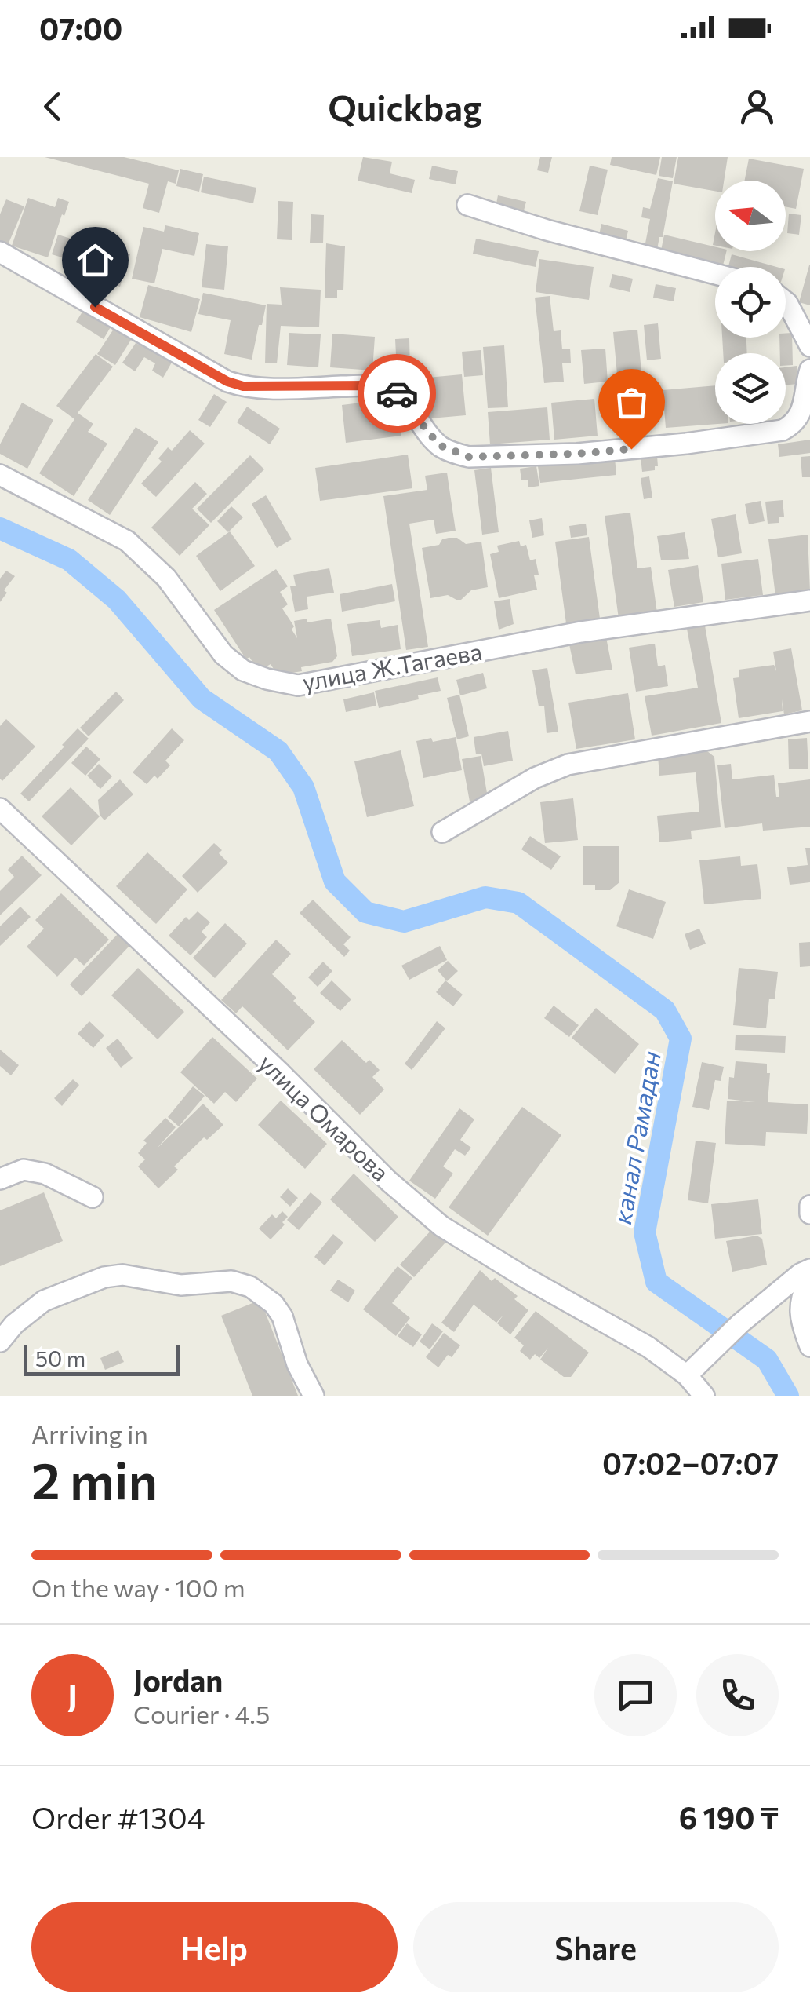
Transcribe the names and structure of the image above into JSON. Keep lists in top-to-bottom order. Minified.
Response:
{"streets":{"street":["улица Ж.Тагаева","улица Омарова"]},"water":["канал Рамадан"],"scale_bar":"50 m","north":"left","page":{"status":"07:00","header":"Quickbag","scale":"50 m","heading":["2 min","Arriving in","07:02–07:07"],"panel":["Jordan","Courier · 4.5","Order #1304","6 190 ₸"],"bar":"On the way · 100 m","round":"J","buttons":["Help","Share"]}}
